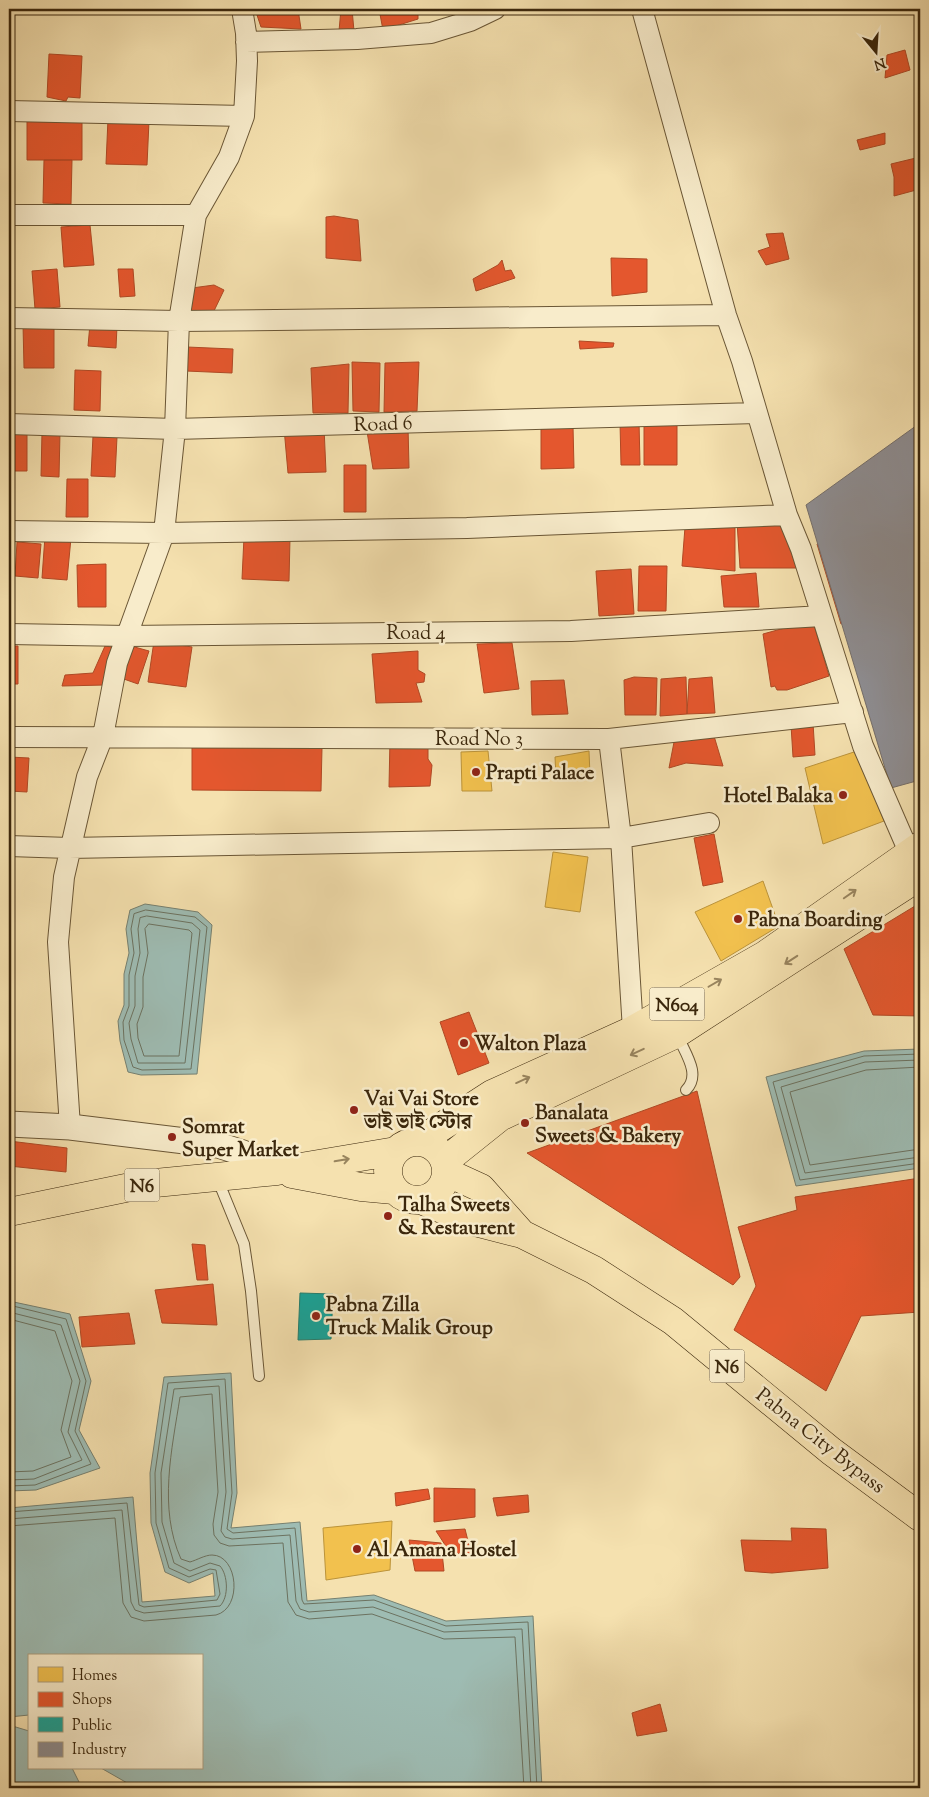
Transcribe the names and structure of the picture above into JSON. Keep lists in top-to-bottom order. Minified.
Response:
{"streets":{"highway":["N604","N6","Pabna City Bypass"],"street":["Road 6","Road 4","Road No 3"]},"crossings":[["N604","N6"],["N604","Pabna City Bypass"],["N6","Pabna City Bypass"]],"places":["Prapti Palace","Hotel Balaka","Pabna Boarding","Walton Plaza","Vai Vai Store ভাই ভাই স্টোর","Banalata Sweets & Bakery","Somrat Super Market","Talha Sweets & Restaurent","Pabna Zilla Truck Malik Group","Al Amana Hostel"],"legend":["Homes","Shops","Public","Industry"],"north":"bottom"}
